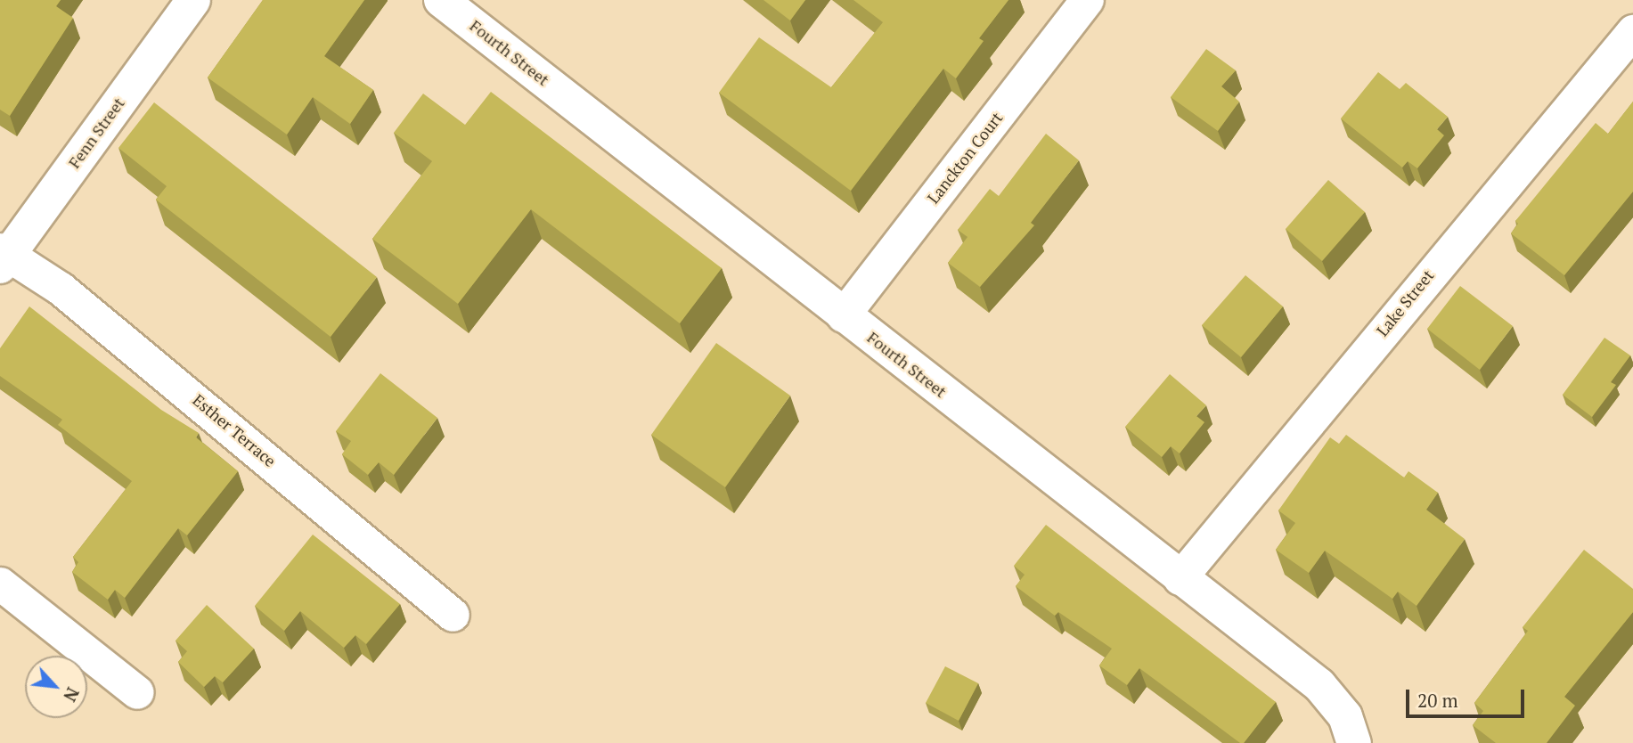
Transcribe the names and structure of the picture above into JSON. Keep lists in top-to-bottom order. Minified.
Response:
{"streets":{"street":["Fourth Street","Fenn Street","Lanckton Court","Lake Street","Esther Terrace"]},"crossings":[["Fourth Street","Lanckton Court"],["Fourth Street","Lake Street"],["Fenn Street","Esther Terrace"]],"scale_bar":"20 m","north":"bottom right"}
